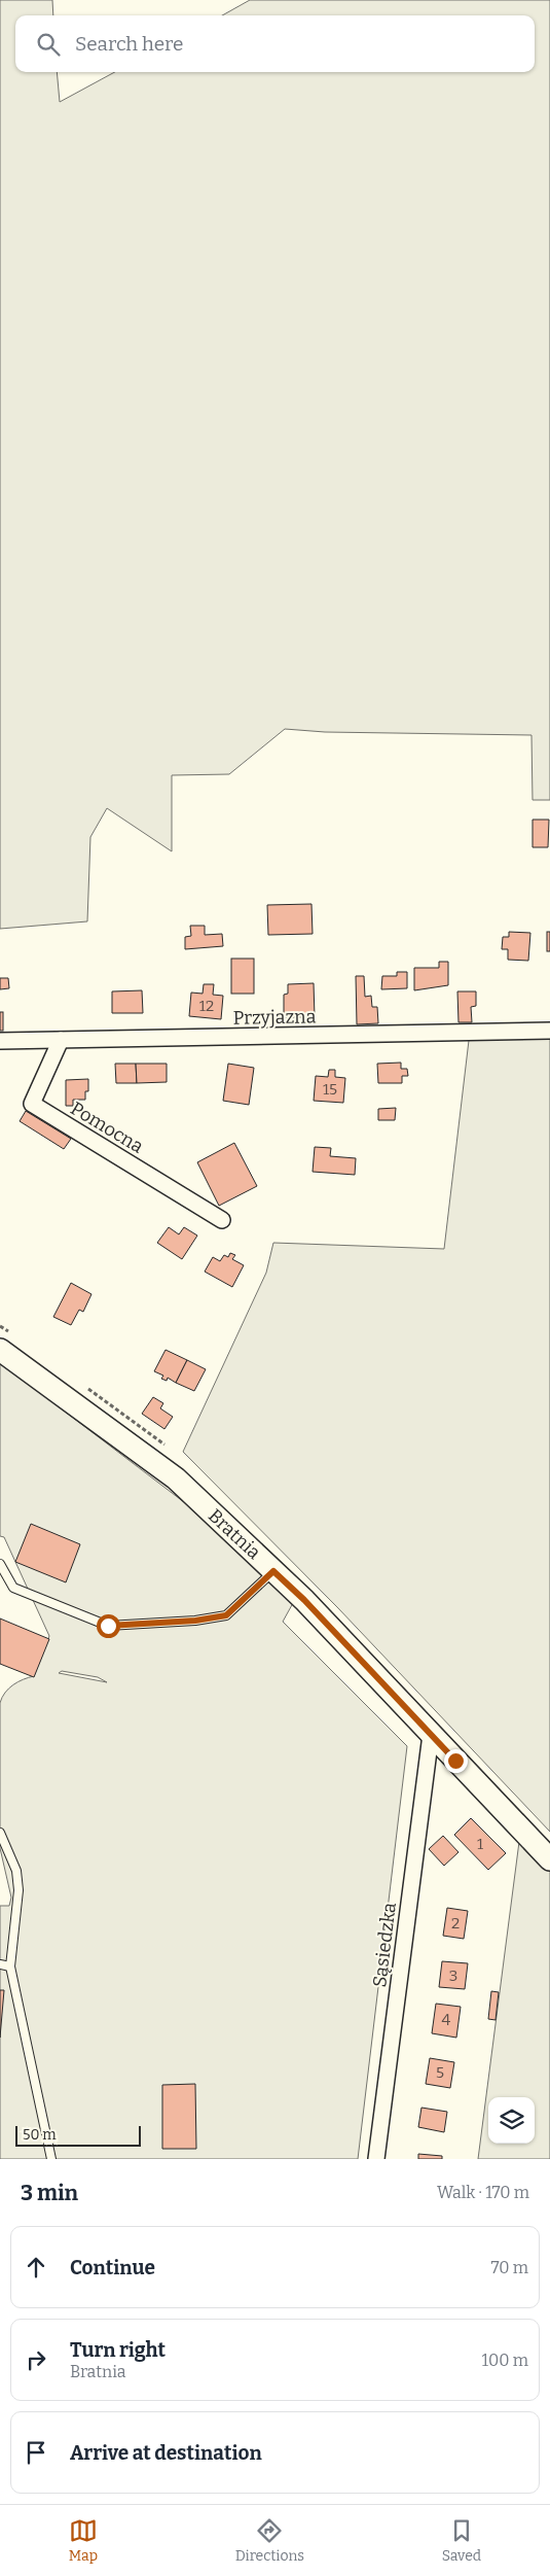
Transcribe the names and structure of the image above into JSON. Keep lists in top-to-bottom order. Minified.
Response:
{"streets":{"street":["Przyjazna","Pomocna","Bratnia","Sąsiedzka"]},"crossings":[["Przyjazna","Pomocna"],["Bratnia","Sąsiedzka"]],"house_numbers":["12","15","1","2","3","4","5"],"scale_bar":"50 m","page":{"search":"Search here","scale":"50 m","heading":["3 min","Walk · 170 m"],"list":[["Continue","70 m"],["Turn right","Bratnia","100 m"],"Arrive at destination"],"nav":["Map","Directions","Saved"]}}
